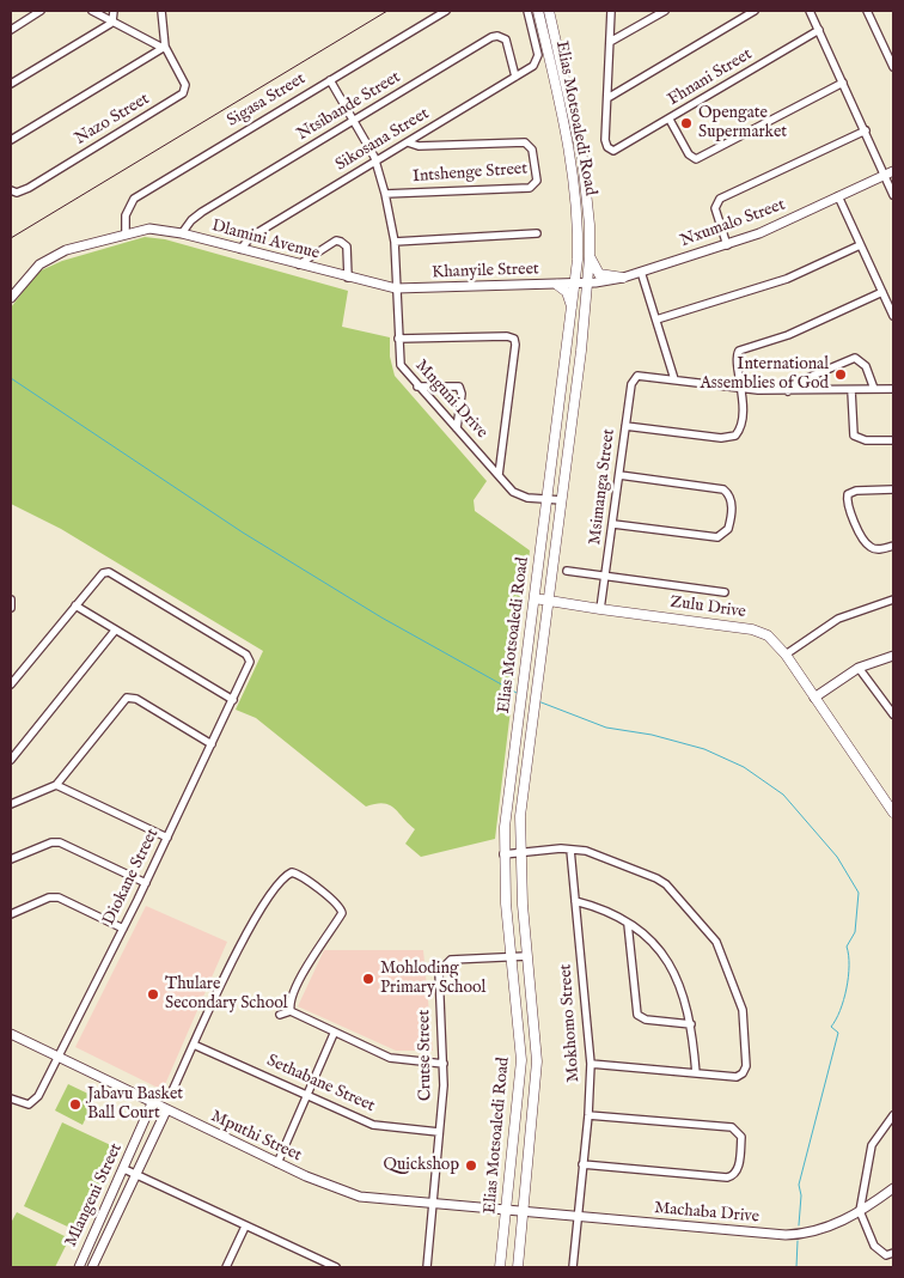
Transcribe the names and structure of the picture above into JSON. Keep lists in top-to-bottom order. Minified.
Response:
{"streets":{"main road":["Elias Motsoaledi Road","Zulu Drive"],"street":["Fhnani Street","Sigasa Street","Ntsibande Street","Nazo Street","Sikosana Street","Intshenge Street","Nxumalo Street","Dlamini Avenue","Khanyile Street","Mnguni Drive","Msimanga Street","Diokane Street","Mokhomo Street","Crutse Street","Sethabane Street","Mputhi Street","Mlangeni Street","Machaba Drive"]},"crossings":[["Sigasa Street","Dlamini Avenue"],["Sigasa Street","Mnguni Drive"],["Ntsibande Street","Sikosana Street"],["Ntsibande Street","Dlamini Avenue"],["Ntsibande Street","Mnguni Drive"],["Elias Motsoaledi Road","Nxumalo Street"],["Elias Motsoaledi Road","Khanyile Street"],["Elias Motsoaledi Road","Mnguni Drive"],["Elias Motsoaledi Road","Zulu Drive"],["Elias Motsoaledi Road","Crutse Street"],["Elias Motsoaledi Road","Mputhi Street"],["Elias Motsoaledi Road","Machaba Drive"],["Sikosana Street","Intshenge Street"],["Sikosana Street","Dlamini Avenue"],["Sikosana Street","Mnguni Drive"],["Intshenge Street","Mnguni Drive"],["Nxumalo Street","Khanyile Street"],["Dlamini Avenue","Khanyile Street"],["Dlamini Avenue","Mnguni Drive"],["Khanyile Street","Mnguni Drive"],["Msimanga Street","Zulu Drive"],["Diokane Street","Mputhi Street"],["Mokhomo Street","Machaba Drive"],["Crutse Street","Sethabane Street"],["Crutse Street","Mputhi Street"],["Mputhi Street","Mlangeni Street"],["Mputhi Street","Machaba Drive"]],"places":["Opengate Supermarket","International Assemblies of God","Mohloding Primary School","Thulare Secondary School","Jabavu Basket Ball Court","Quickshop"]}
